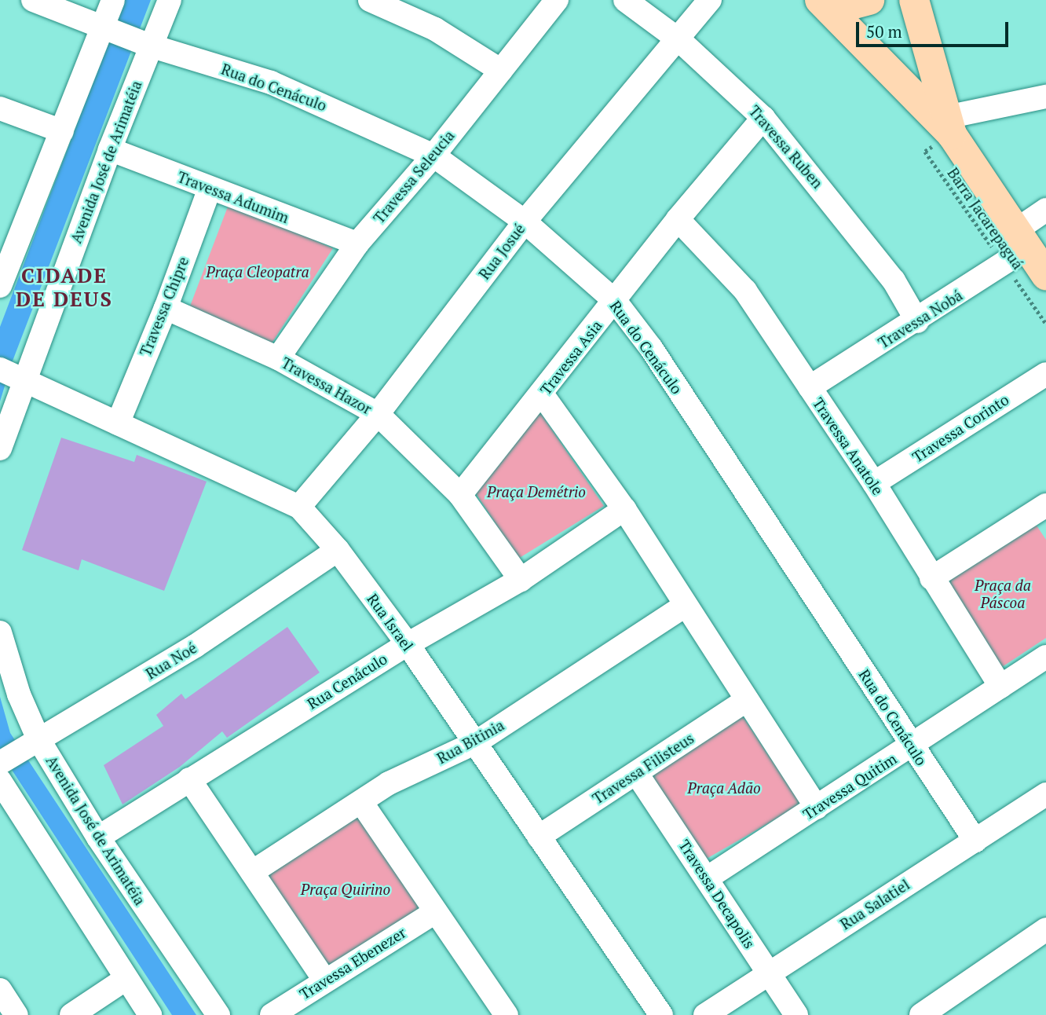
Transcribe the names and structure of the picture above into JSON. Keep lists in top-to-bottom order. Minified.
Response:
{"streets":{"street":["Rua do Cenáculo","Travessa Ruben","Avenida José de Arimatéia","Travessa Seleucia","Travessa Adumim","Rua Josué","Travessa Chipre","Travessa Nobá","Travessa Asia","Travessa Hazor","Travessa Corinto","Travessa Anatole","Rua Israel","Rua Noé","Rua Cenáculo","Rua Bitinia","Travessa Filisteus","Travessa Quitim","Travessa Decapolis","Rua Salatiel","Travessa Ebenezer"],"path":["Barra Jacarepaguá"]},"crossings":[["Rua do Cenáculo","Avenida José de Arimatéia"],["Rua do Cenáculo","Travessa Seleucia"],["Rua do Cenáculo","Rua Josué"],["Rua do Cenáculo","Travessa Asia"],["Rua do Cenáculo","Travessa Quitim"],["Rua do Cenáculo","Rua Salatiel"],["Travessa Ruben","Rua Josué"],["Travessa Ruben","Travessa Nobá"],["Travessa Ruben","Travessa Asia"],["Avenida José de Arimatéia","Travessa Adumim"],["Avenida José de Arimatéia","Rua Israel"],["Avenida José de Arimatéia","Rua Noé"],["Avenida José de Arimatéia","Rua Cenáculo"],["Travessa Seleucia","Travessa Adumim"],["Travessa Seleucia","Travessa Hazor"],["Travessa Adumim","Travessa Chipre"],["Barra Jacarepaguá","Travessa Nobá"],["Rua Josué","Travessa Hazor"],["Rua Josué","Rua Israel"],["Travessa Chipre","Travessa Hazor"],["Travessa Chipre","Rua Israel"],["Travessa Nobá","Travessa Anatole"],["Travessa Asia","Travessa Hazor"],["Travessa Asia","Travessa Anatole"],["Travessa Hazor","Rua Cenáculo"],["Travessa Corinto","Travessa Anatole"],["Travessa Anatole","Travessa Quitim"],["Rua Israel","Rua Noé"],["Rua Israel","Rua Cenáculo"],["Rua Israel","Rua Bitinia"],["Rua Israel","Travessa Filisteus"],["Travessa Filisteus","Travessa Decapolis"],["Travessa Quitim","Travessa Decapolis"],["Travessa Decapolis","Rua Salatiel"]],"districts":["CIDADE DE DEUS"],"parks":["Praça Cleopatra","Praça Demétrio","Praça da Páscoa","Praça Adão","Praça Quirino"],"scale_bar":"50 m"}
